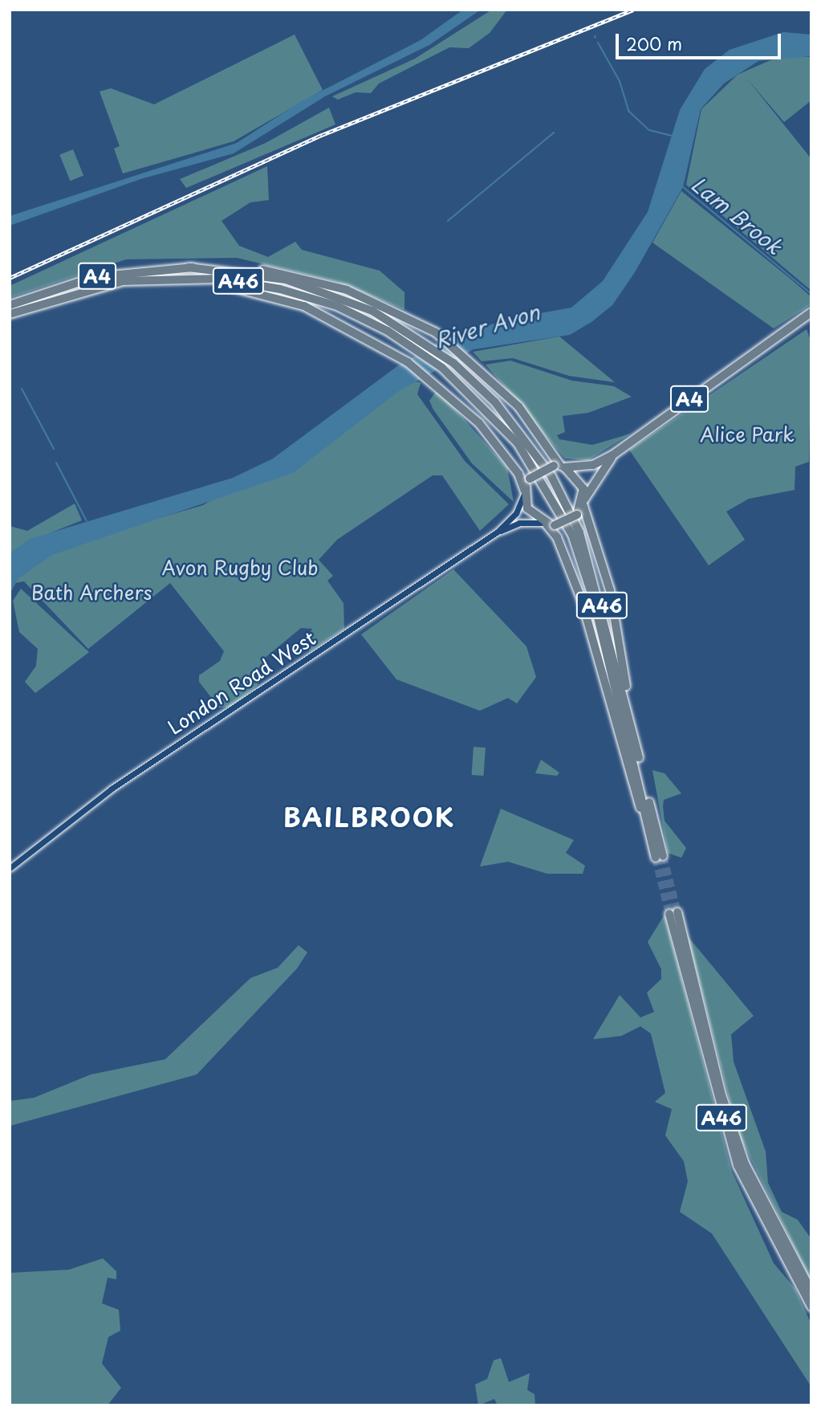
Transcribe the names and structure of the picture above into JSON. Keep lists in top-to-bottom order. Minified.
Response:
{"streets":{"highway":["A4","A46"],"street":["London Road West"]},"crossings":[["A4","A46"],["A4","London Road West"]],"districts":["BAILBROOK"],"water":["Lam Brook","River Avon"],"parks":["Alice Park","Avon Rugby Club","Bath Archers"],"scale_bar":"200 m"}
